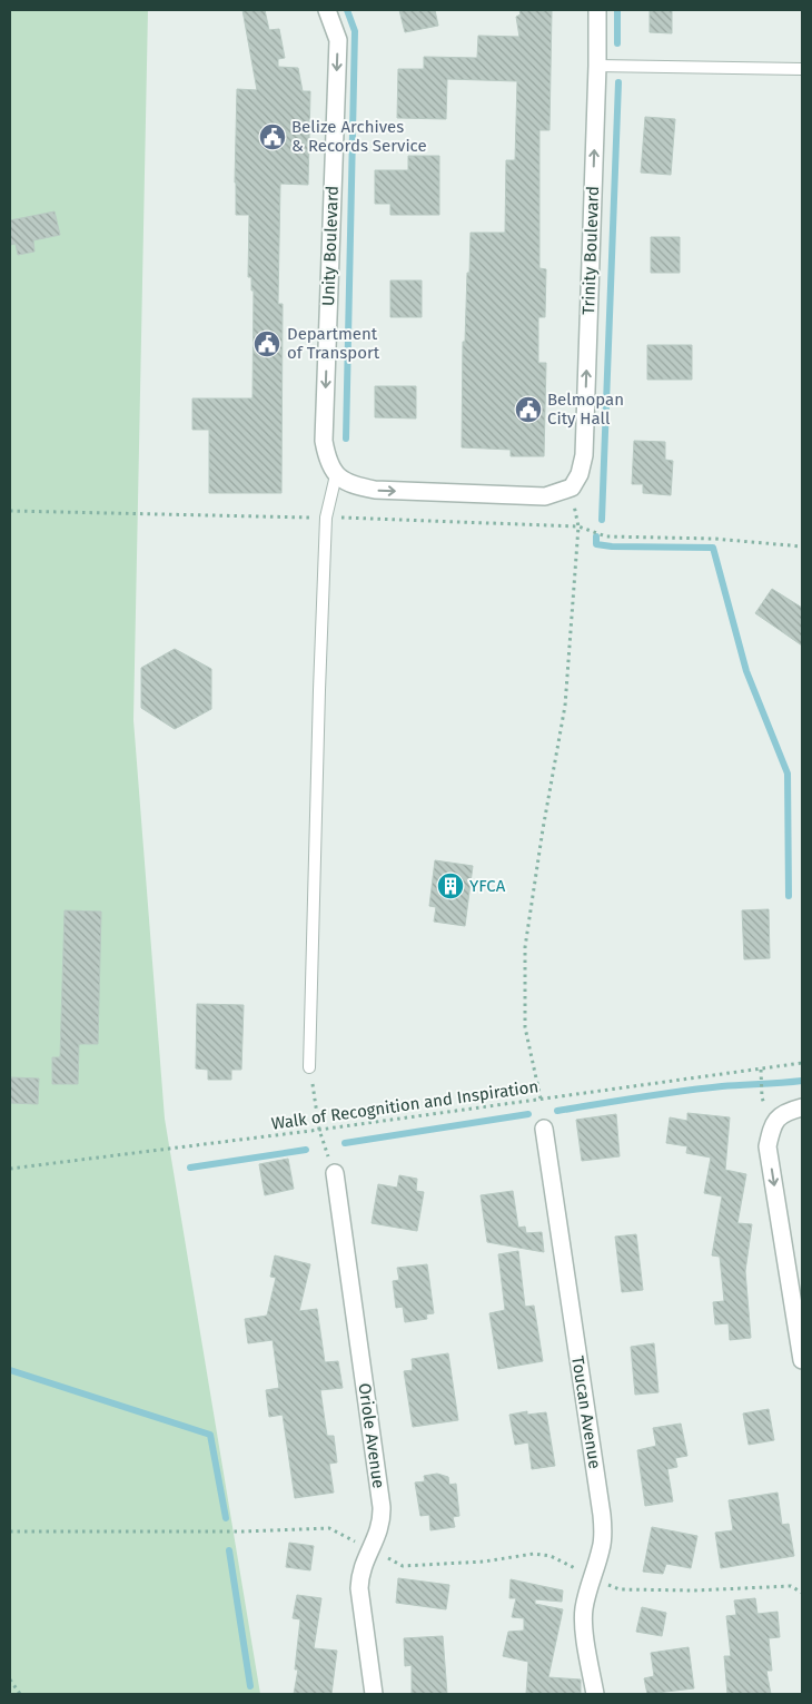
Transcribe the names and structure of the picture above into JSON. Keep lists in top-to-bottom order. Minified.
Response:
{"streets":{"street":["Unity Boulevard","Trinity Boulevard","Toucan Avenue","Oriole Avenue"],"path":["Walk of Recognition and Inspiration"]},"one_way":["Unity Boulevard","Trinity Boulevard"],"places":{"public building":["Belize Archives & Records Service","Department of Transport","Belmopan City Hall"],"building":["YFCA"]}}
